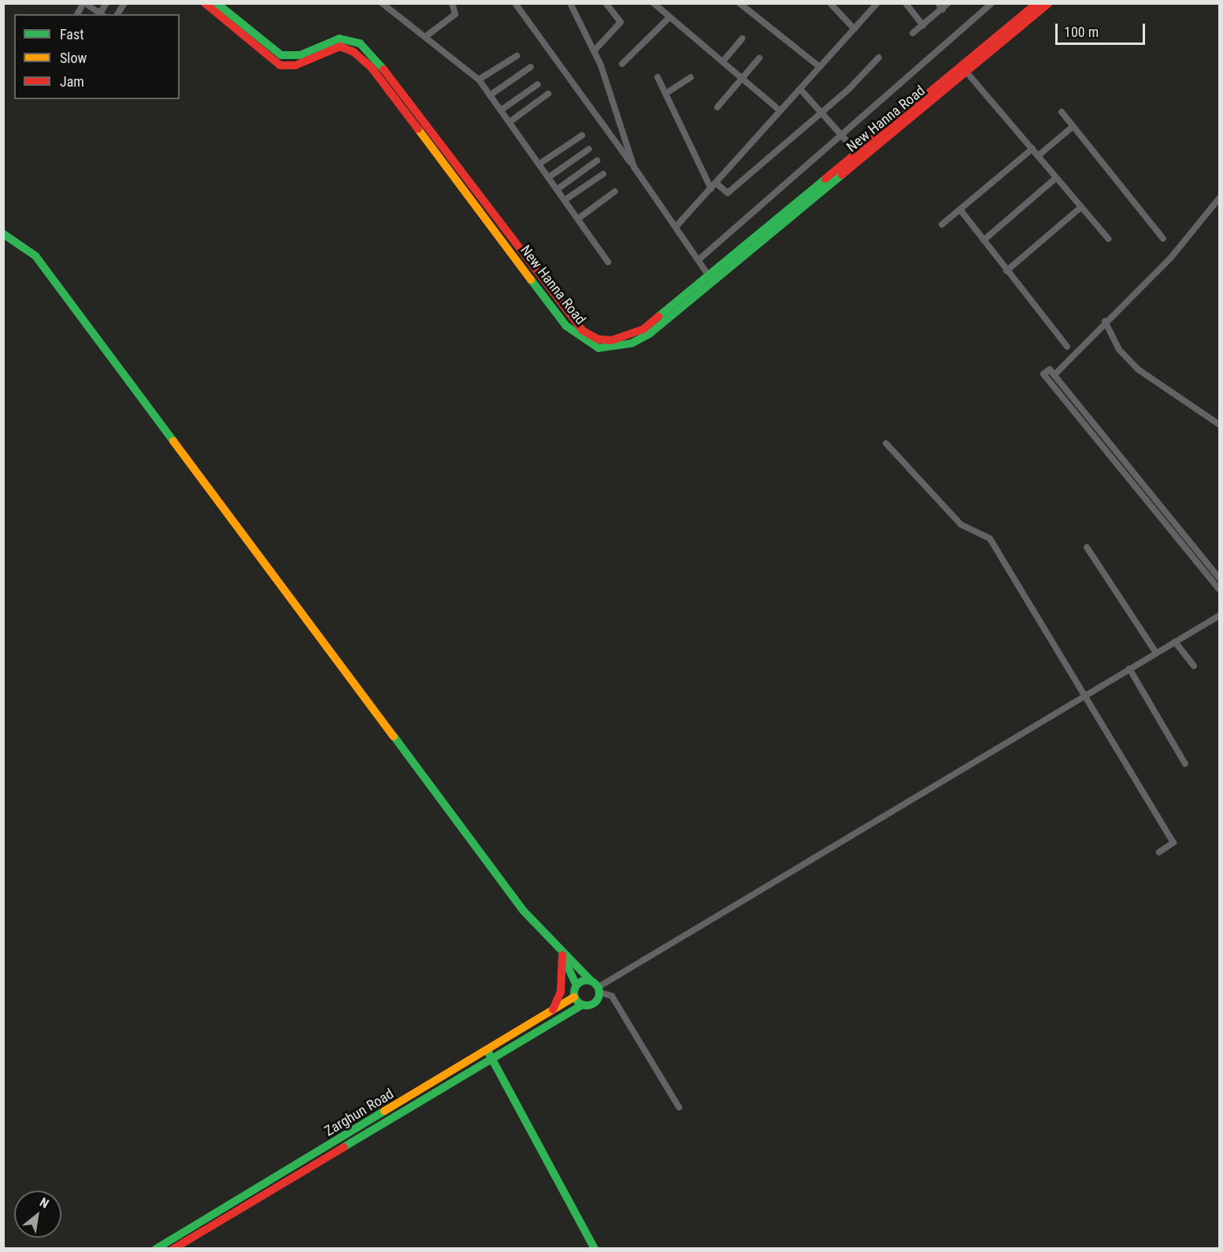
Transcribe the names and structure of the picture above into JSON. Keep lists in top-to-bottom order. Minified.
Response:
{"streets":{"street":["New Hanna Road","Zarghun Road"]},"legend":["Fast","Slow","Jam"],"scale_bar":"100 m","north":"top right"}
